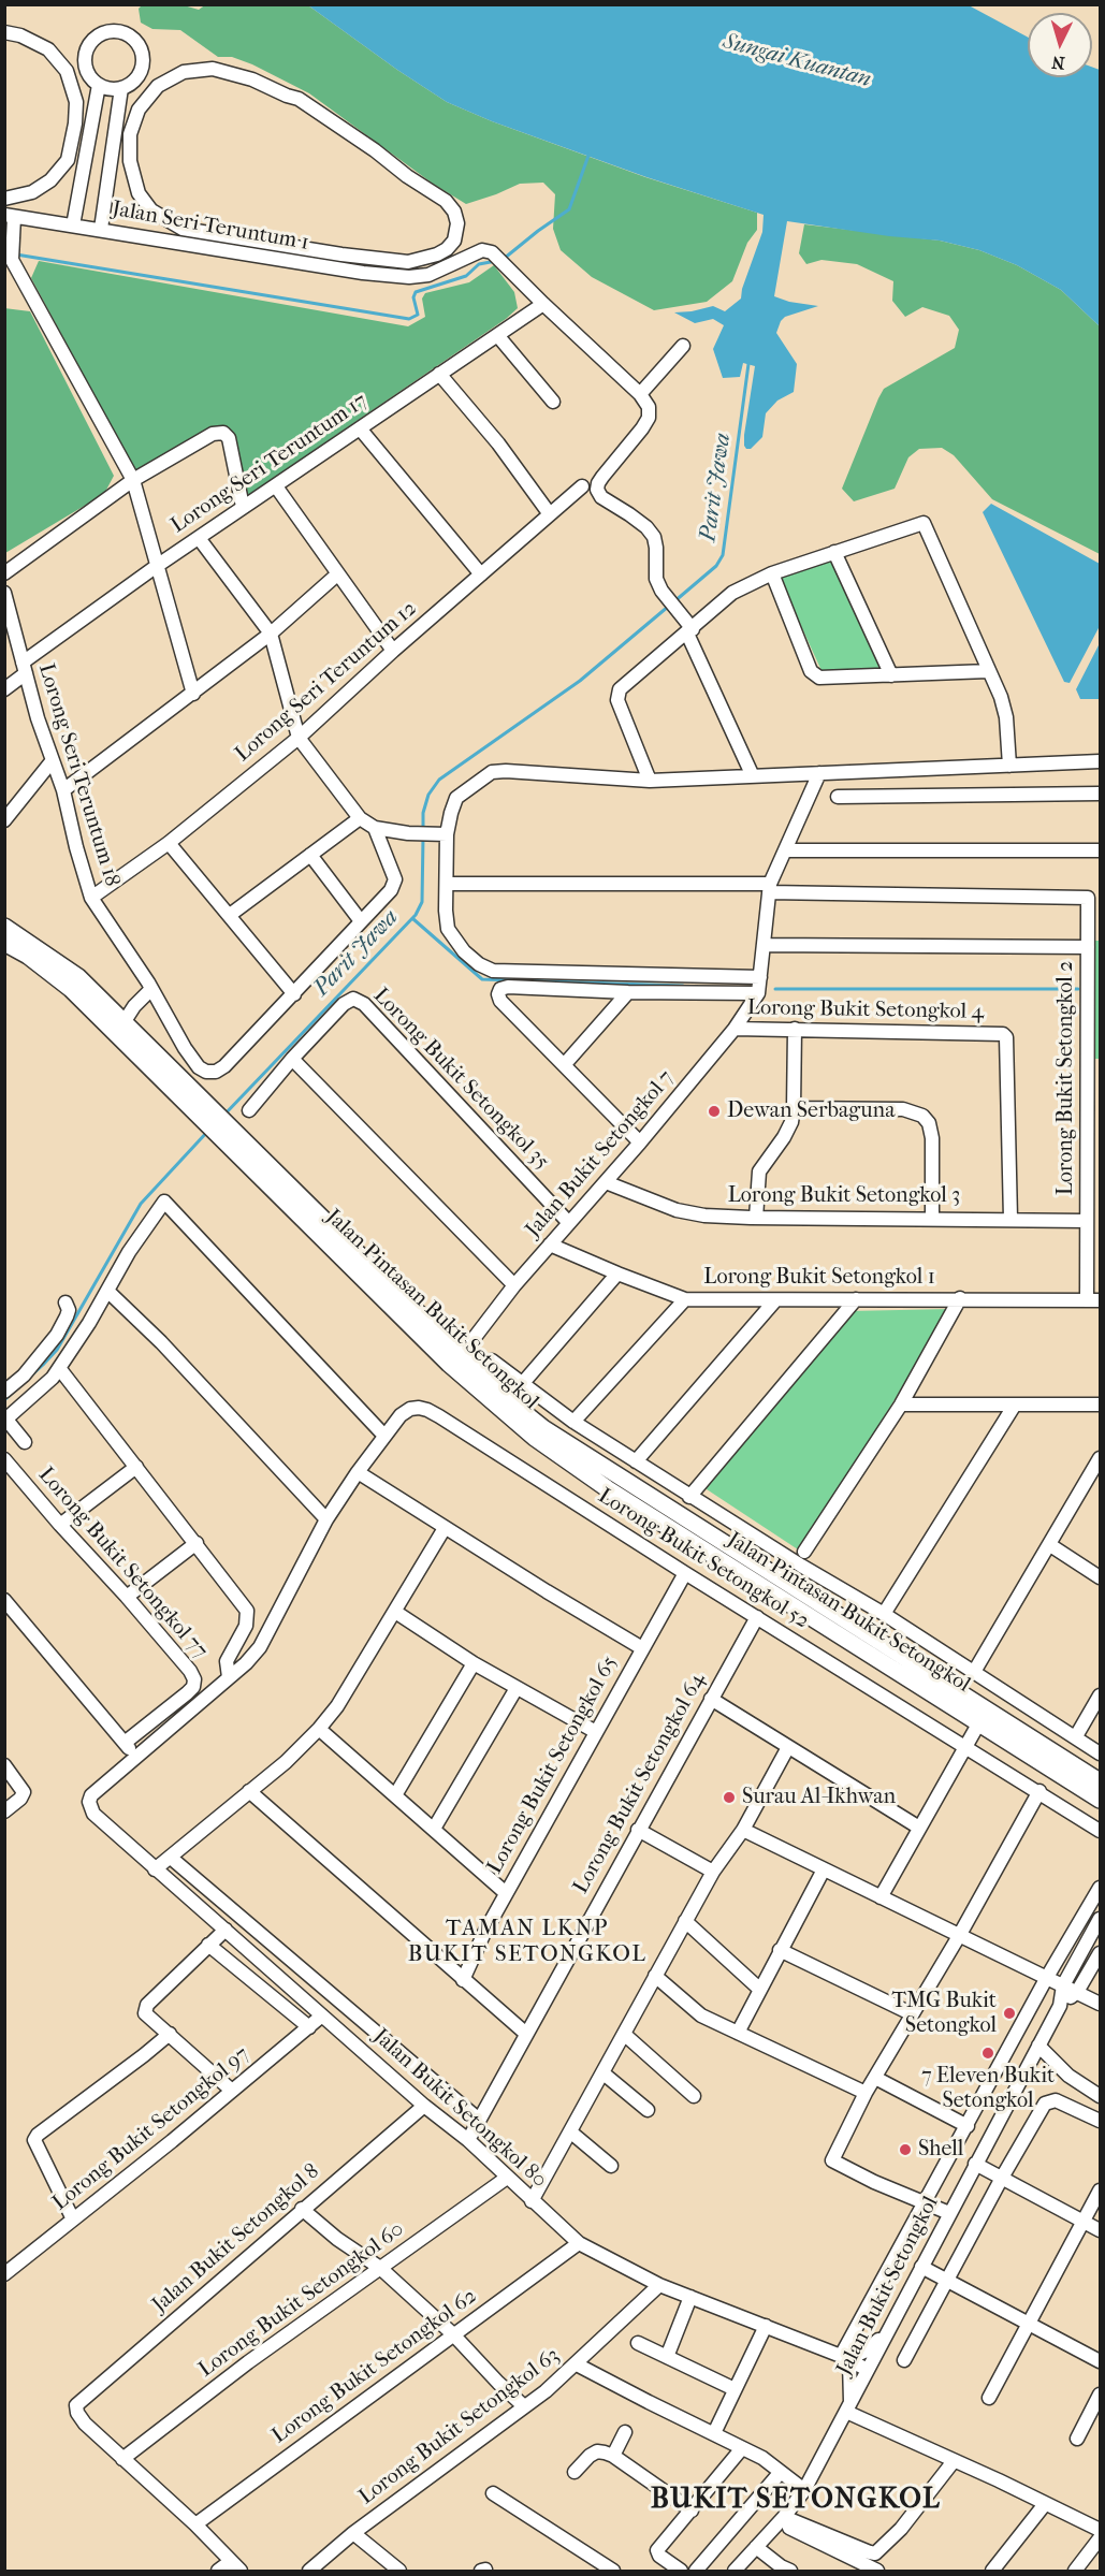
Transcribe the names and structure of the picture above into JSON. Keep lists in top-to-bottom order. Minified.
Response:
{"streets":{"main road":["Jalan Pintasan Bukit Setongkol"],"street":["Jalan Seri Teruntum 1","Lorong Seri Teruntum 17","Lorong Seri Teruntum 12","Lorong Seri Teruntum 18","Lorong Bukit Setongkol 4","Lorong Bukit Setongkol 2","Lorong Bukit Setongkol 35","Jalan Bukit Setongkol 7","Lorong Bukit Setongkol 3","Lorong Bukit Setongkol 1","Lorong Bukit Setongkol 52","Lorong Bukit Setongkol 77","Lorong Bukit Setongkol 65","Lorong Bukit Setongkol 64","Jalan Bukit Setongkol 80","Lorong Bukit Setongkol 97","Jalan Bukit Setongkol 8","Jalan Bukit Setongkol","Lorong Bukit Setongkol 60","Lorong Bukit Setongkol 62","Lorong Bukit Setongkol 63"]},"crossings":[["Jalan Seri Teruntum 1","Lorong Seri Teruntum 17"],["Lorong Seri Teruntum 17","Lorong Seri Teruntum 18"],["Lorong Seri Teruntum 12","Lorong Seri Teruntum 18"],["Lorong Bukit Setongkol 4","Jalan Bukit Setongkol 7"],["Lorong Bukit Setongkol 4","Lorong Bukit Setongkol 3"],["Lorong Bukit Setongkol 2","Lorong Bukit Setongkol 3"],["Lorong Bukit Setongkol 2","Lorong Bukit Setongkol 1"],["Lorong Bukit Setongkol 35","Jalan Bukit Setongkol 7"],["Jalan Bukit Setongkol 7","Lorong Bukit Setongkol 3"],["Jalan Bukit Setongkol 7","Lorong Bukit Setongkol 1"],["Jalan Pintasan Bukit Setongkol","Lorong Bukit Setongkol 52"],["Lorong Bukit Setongkol 52","Lorong Bukit Setongkol 65"],["Lorong Bukit Setongkol 52","Lorong Bukit Setongkol 64"],["Lorong Bukit Setongkol 64","Jalan Bukit Setongkol 80"],["Jalan Bukit Setongkol 80","Lorong Bukit Setongkol 97"],["Jalan Bukit Setongkol 80","Jalan Bukit Setongkol 8"],["Jalan Bukit Setongkol 80","Jalan Bukit Setongkol"],["Jalan Bukit Setongkol 80","Lorong Bukit Setongkol 60"],["Jalan Bukit Setongkol 80","Lorong Bukit Setongkol 62"],["Jalan Bukit Setongkol 80","Lorong Bukit Setongkol 63"],["Jalan Bukit Setongkol 8","Lorong Bukit Setongkol 60"]],"districts":["TAMAN LKNP BUKIT SETONGKOL","BUKIT SETONGKOL"],"water":["Sungai Kuantan","Parit Jawa"],"places":["Dewan Serbaguna","Surau Al-Ikhwan","TMG Bukit Setongkol","7 Eleven Bukit Setongkol","Shell"],"north":"bottom"}
